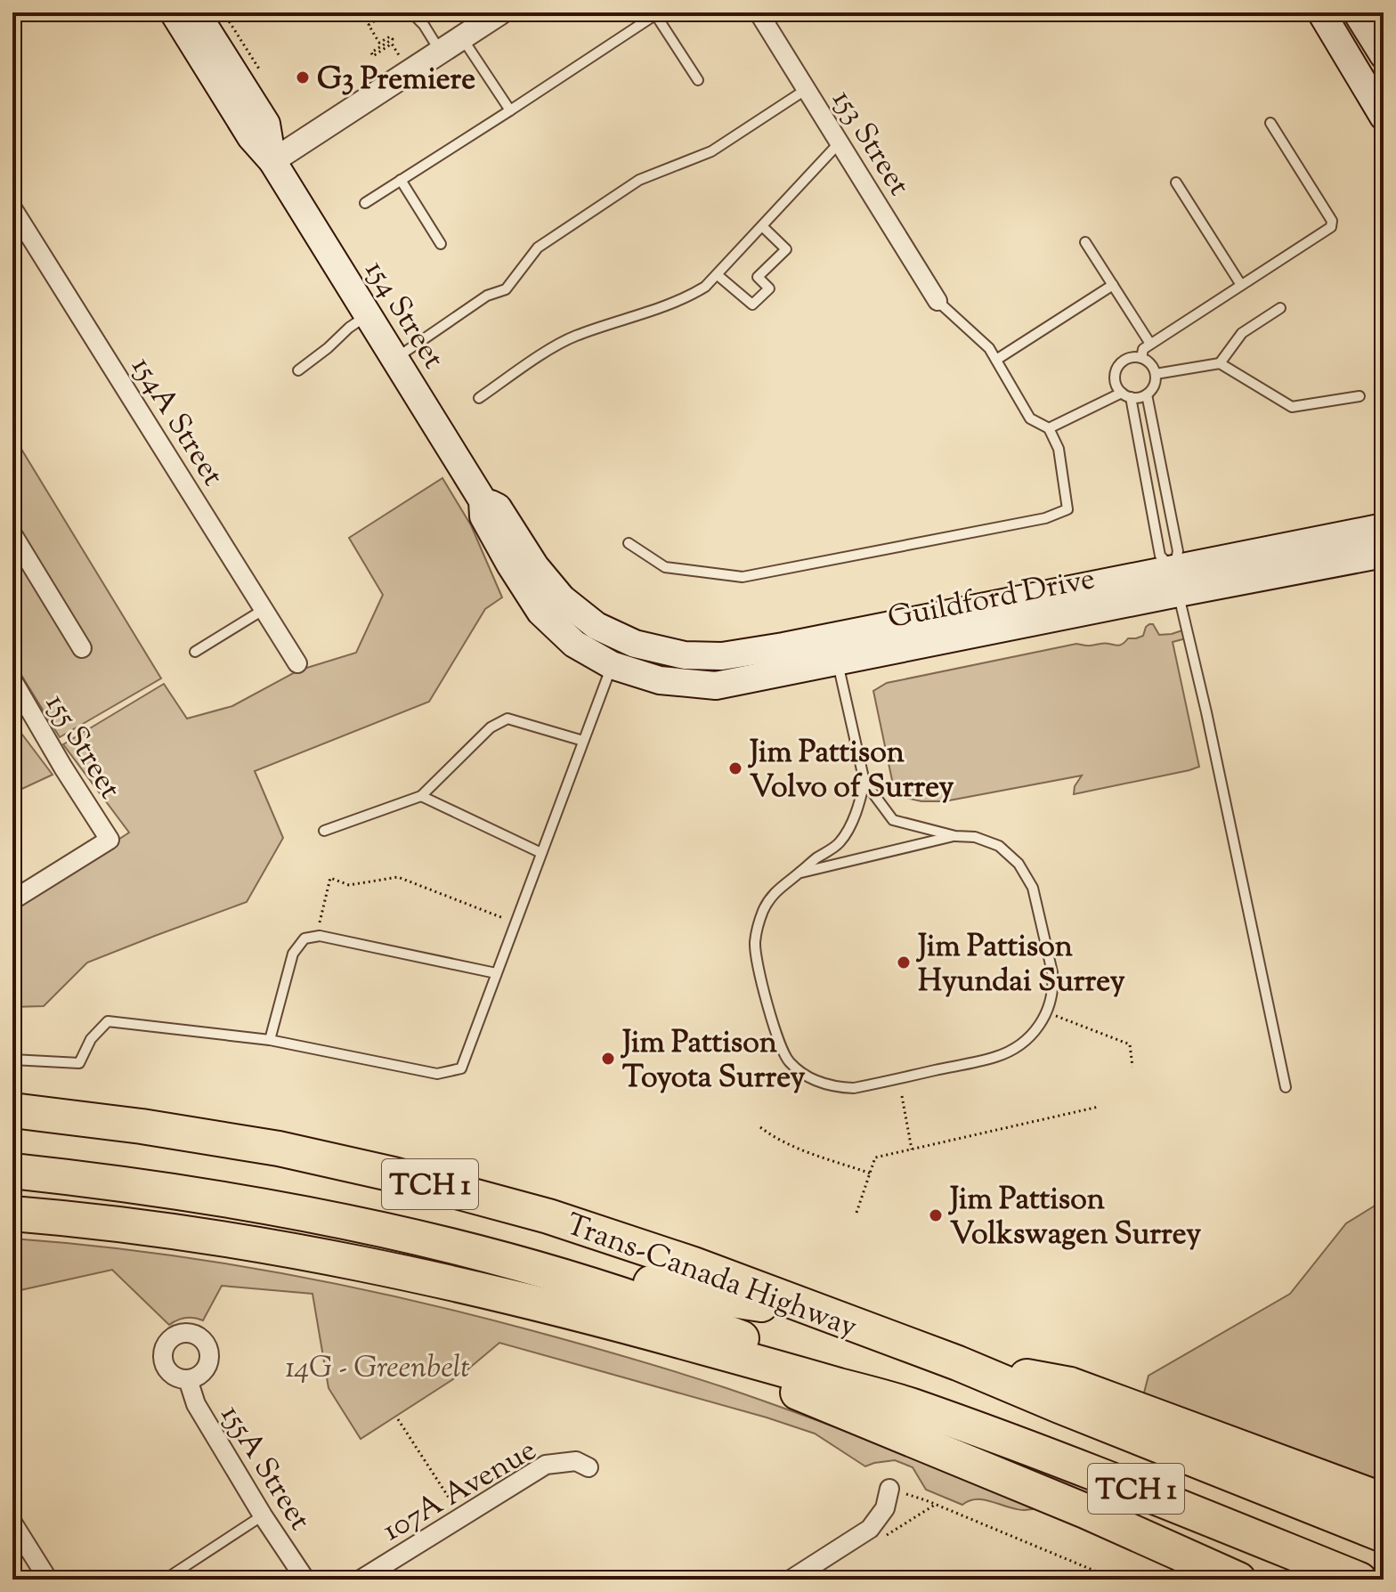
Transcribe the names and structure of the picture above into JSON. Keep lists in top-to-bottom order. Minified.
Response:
{"streets":{"highway":["TCH 1","Trans-Canada Highway"],"main road":["154 Street","Guildford Drive"],"street":["153 Street","154A Street","155 Street","155A Street","107A Avenue"]},"crossings":[["154 Street","Guildford Drive"]],"parks":["14G - Greenbelt"],"places":["G3 Premiere","Jim Pattison Volvo of Surrey","Jim Pattison Hyundai Surrey","Jim Pattison Toyota Surrey","Jim Pattison Volkswagen Surrey"]}
